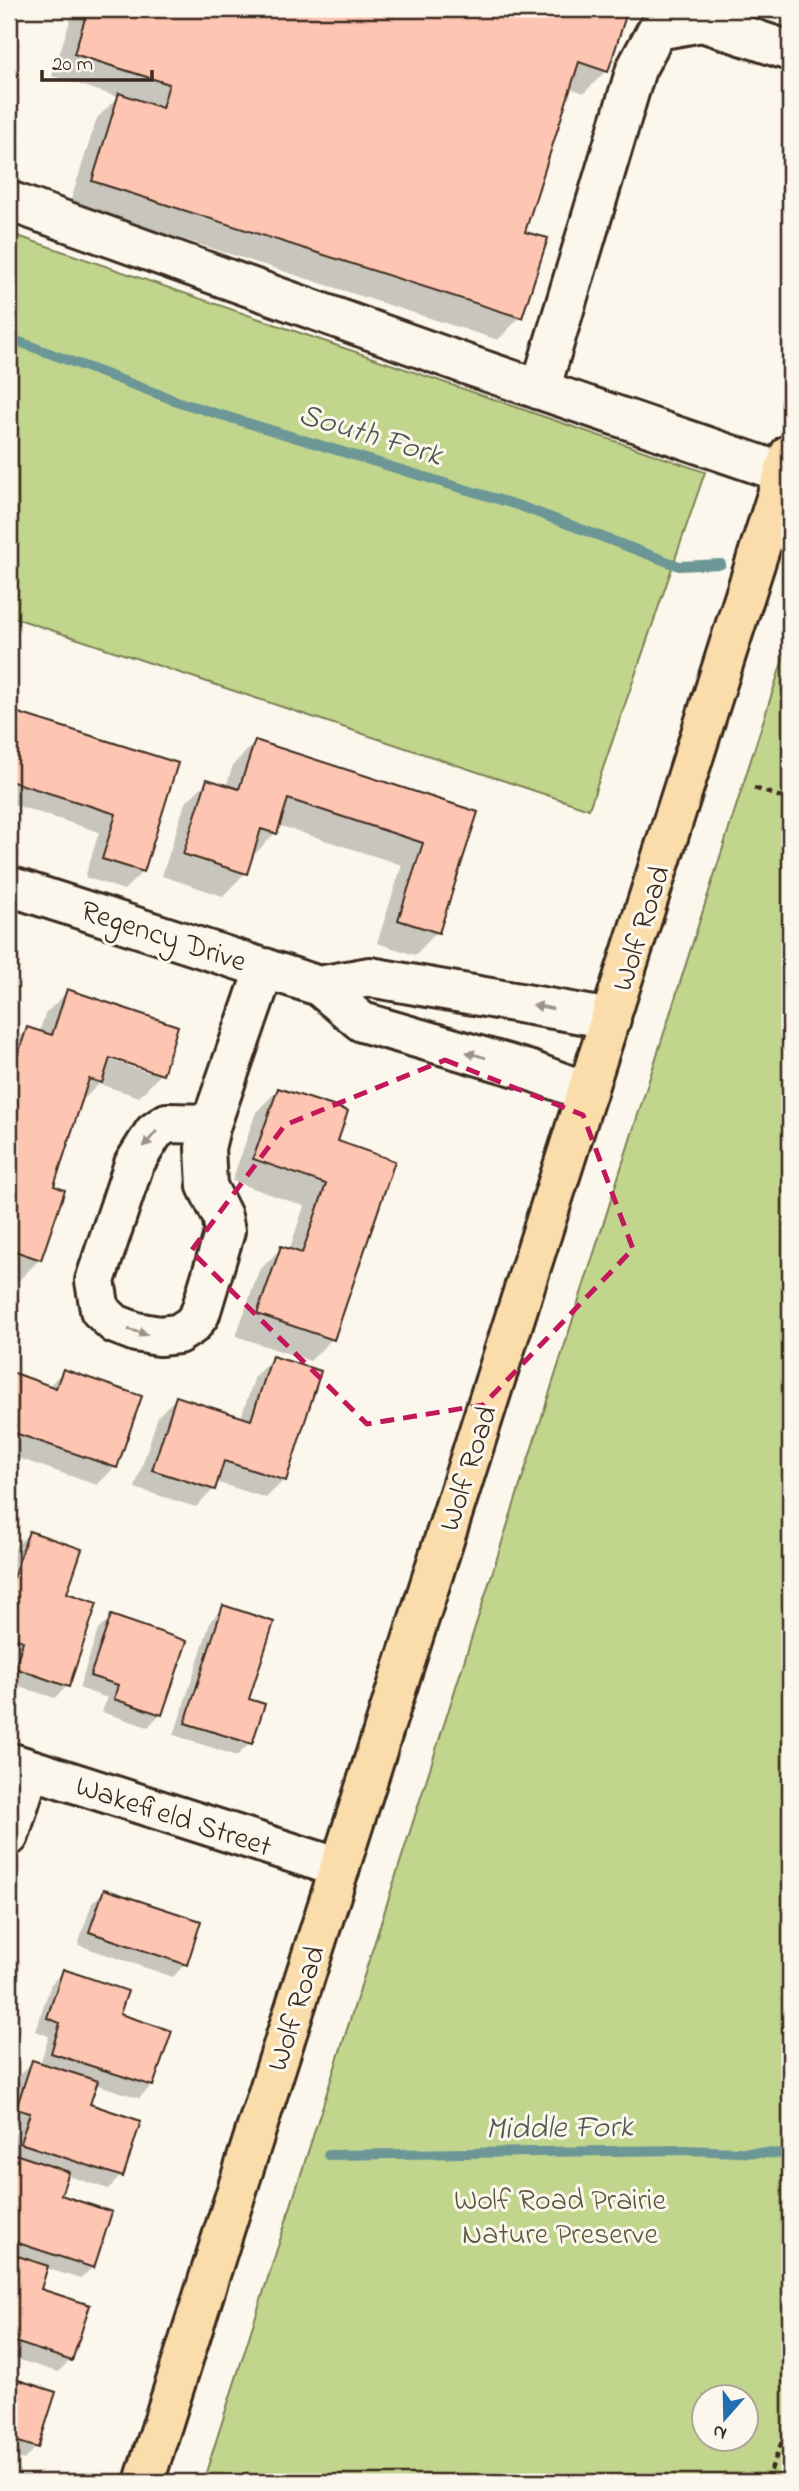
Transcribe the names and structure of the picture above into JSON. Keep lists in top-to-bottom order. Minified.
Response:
{"streets":{"main road":["Wolf Road"],"street":["Regency Drive","Wakefield Street"]},"crossings":[["Wolf Road","Regency Drive"],["Wolf Road","Wakefield Street"]],"one_way":["Regency Drive"],"water":["South Fork","Middle Fork"],"parks":["Wolf Road Prairie Nature Preserve"],"scale_bar":"20 m","north":"bottom"}
